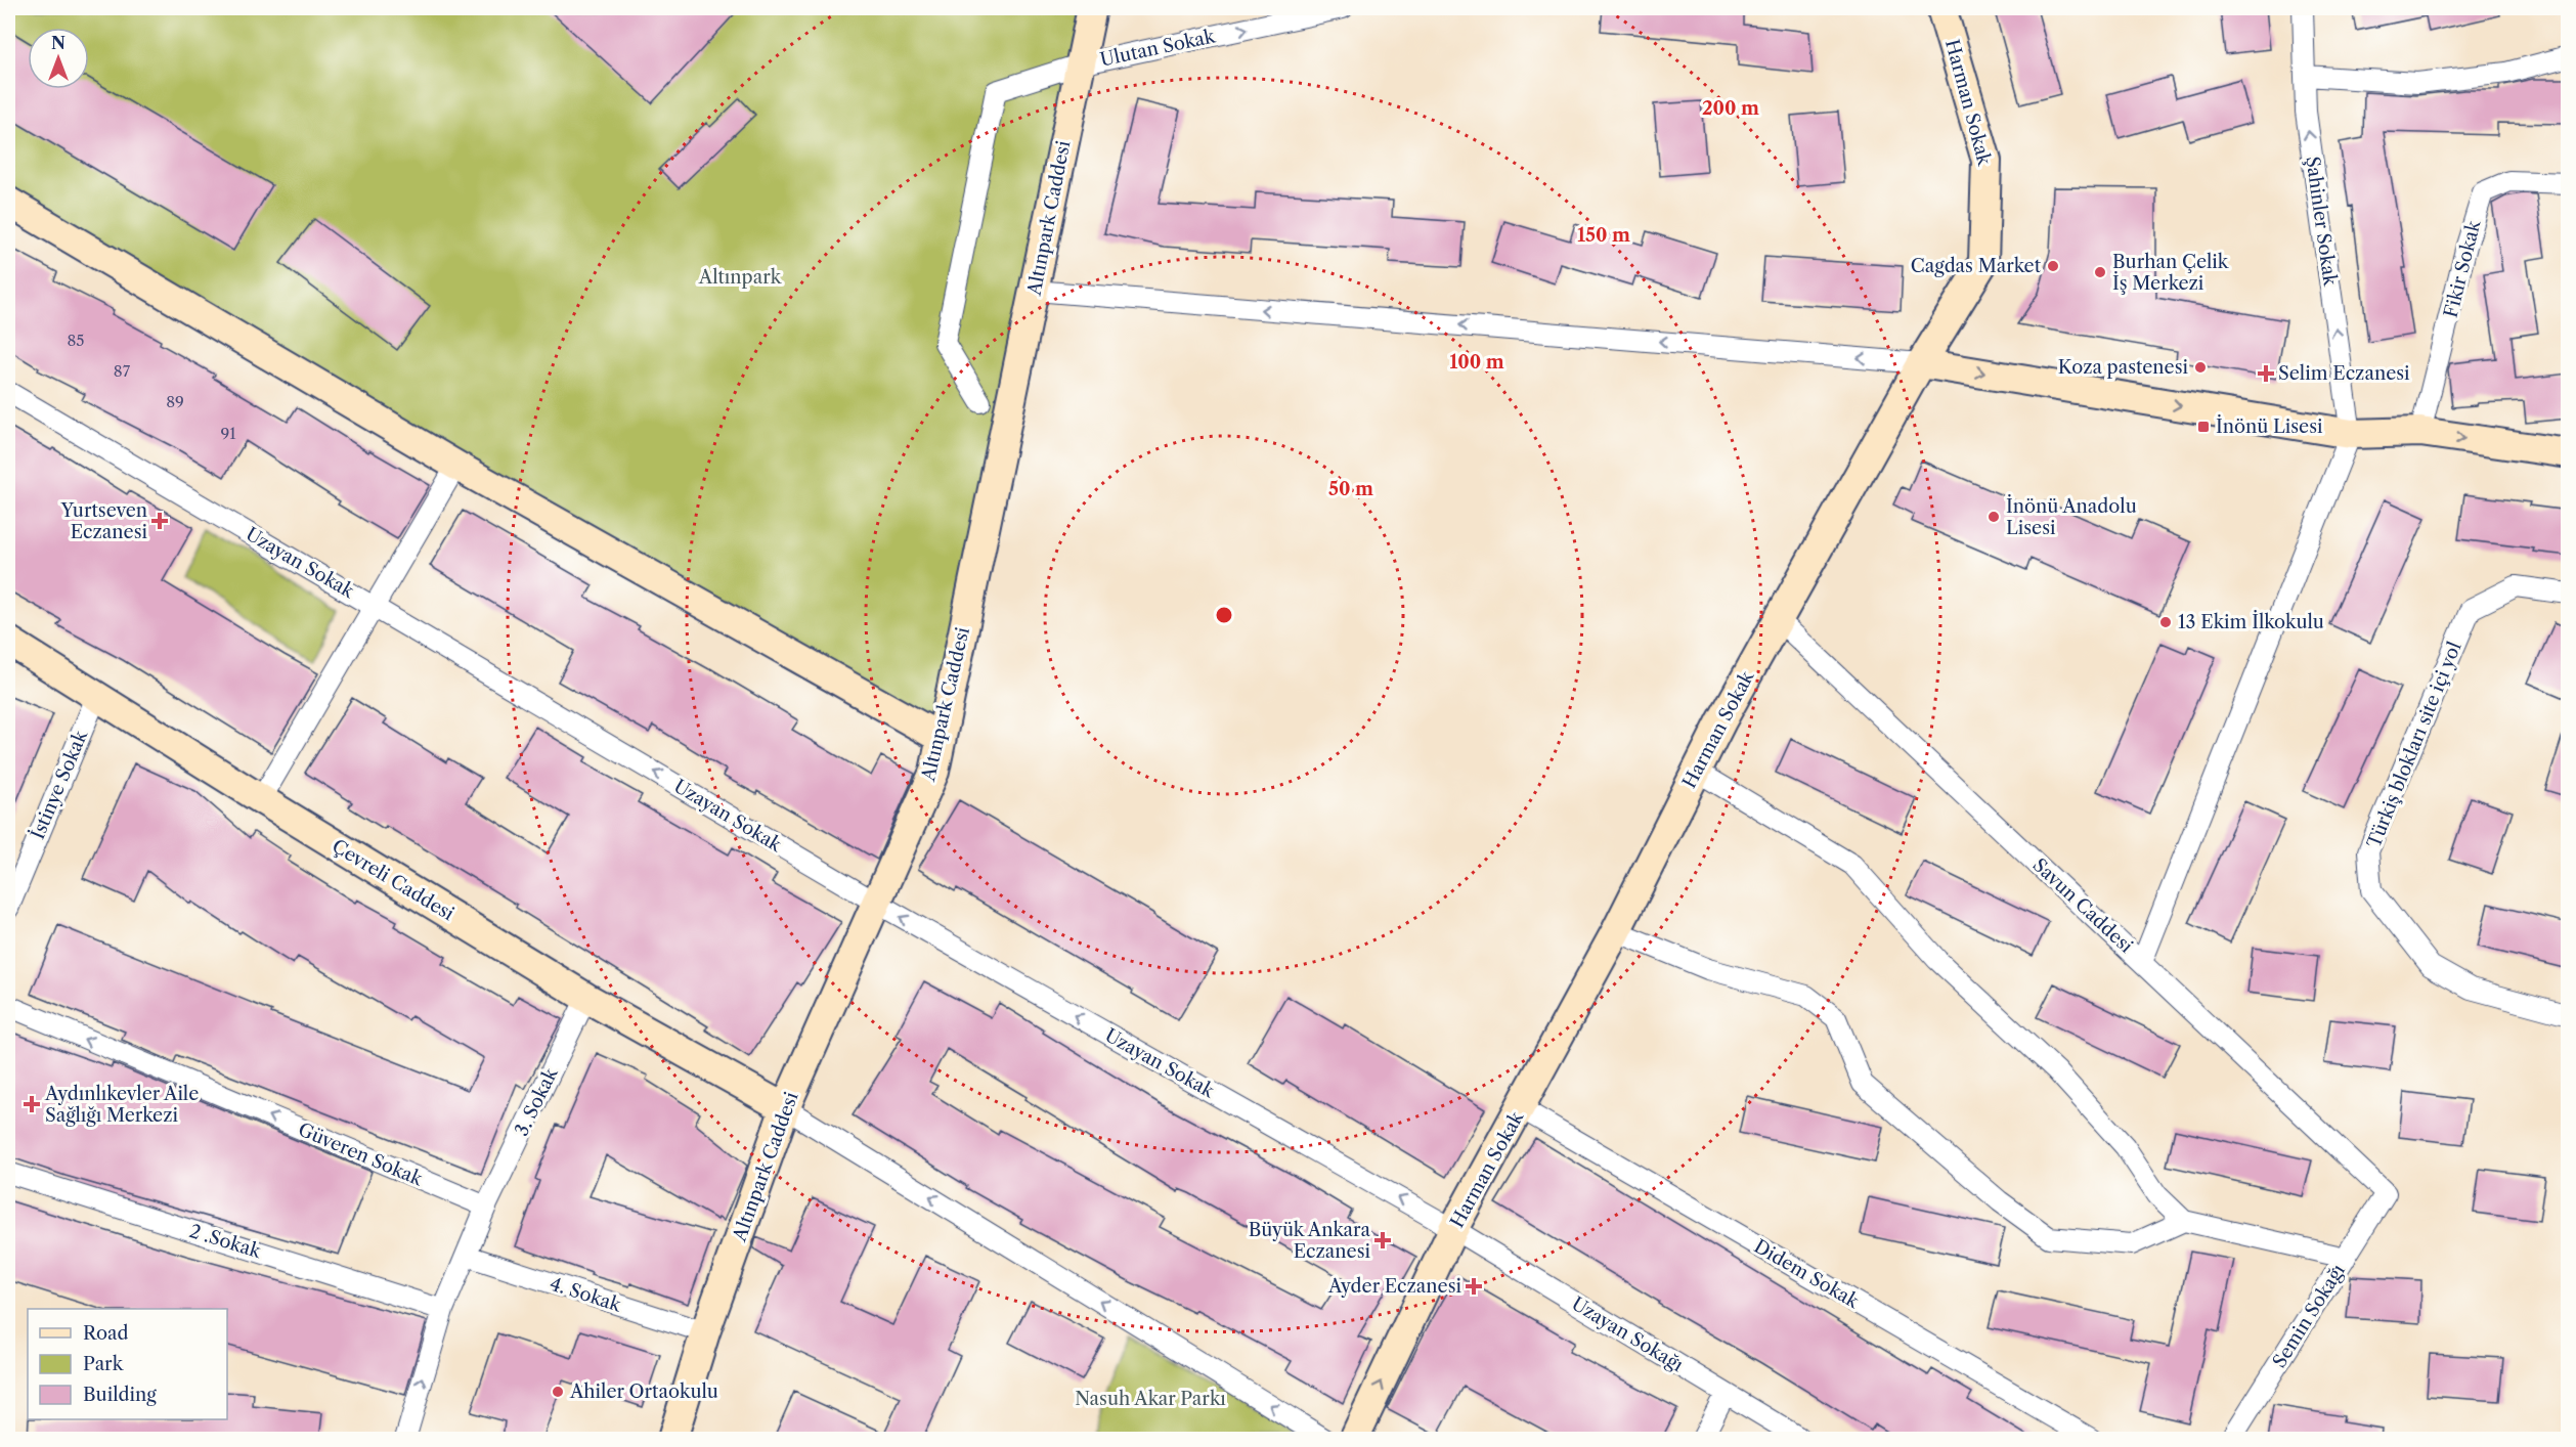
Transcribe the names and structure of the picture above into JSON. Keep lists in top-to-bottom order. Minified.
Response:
{"streets":{"street":["Ulutan Sokak","Harman Sokak","Altınpark Caddesi","Şahinler Sokak","Fikir Sokak","Uzayan Sokak","Türkiş blokları site içi yol","İstinye Sokak","Çevreli Caddesi","Savun Caddesi","3. Sokak","Güveren Sokak","2 .Sokak","Didem Sokak","4. Sokak","Semin Sokağı","Uzayan Sokağı"]},"crossings":[["Ulutan Sokak","Altınpark Caddesi"],["Harman Sokak","Uzayan Sokak"],["Harman Sokak","Savun Caddesi"],["Harman Sokak","Didem Sokak"],["Harman Sokak","Uzayan Sokağı"],["Altınpark Caddesi","Uzayan Sokak"],["Altınpark Caddesi","Çevreli Caddesi"],["Altınpark Caddesi","4. Sokak"],["Uzayan Sokak","Uzayan Sokağı"],["İstinye Sokak","Çevreli Caddesi"],["Çevreli Caddesi","3. Sokak"],["Savun Caddesi","Semin Sokağı"],["3. Sokak","Güveren Sokak"]],"one_way":["Ulutan Sokak","Şahinler Sokak","Güveren Sokak"],"parks":["Altınpark","Nasuh Akar Parkı"],"places":{"other":["Cagdas Market","Burhan Çelik İş Merkezi","Koza pastenesi","İnönü Anadolu Lisesi","13 Ekim İlkokulu","Ahiler Ortaokulu"],"health":["Selim Eczanesi","Yurtseven Eczanesi","Aydınlıkevler Aile Sağlığı Merkezi","Büyük Ankara Eczanesi","Ayder Eczanesi"],"transit":["İnönü Lisesi"]},"house_numbers":["85","87","89","91"],"legend":["Road","Park","Building"],"north":"top","rings":["200 m","150 m","100 m","50 m"]}
